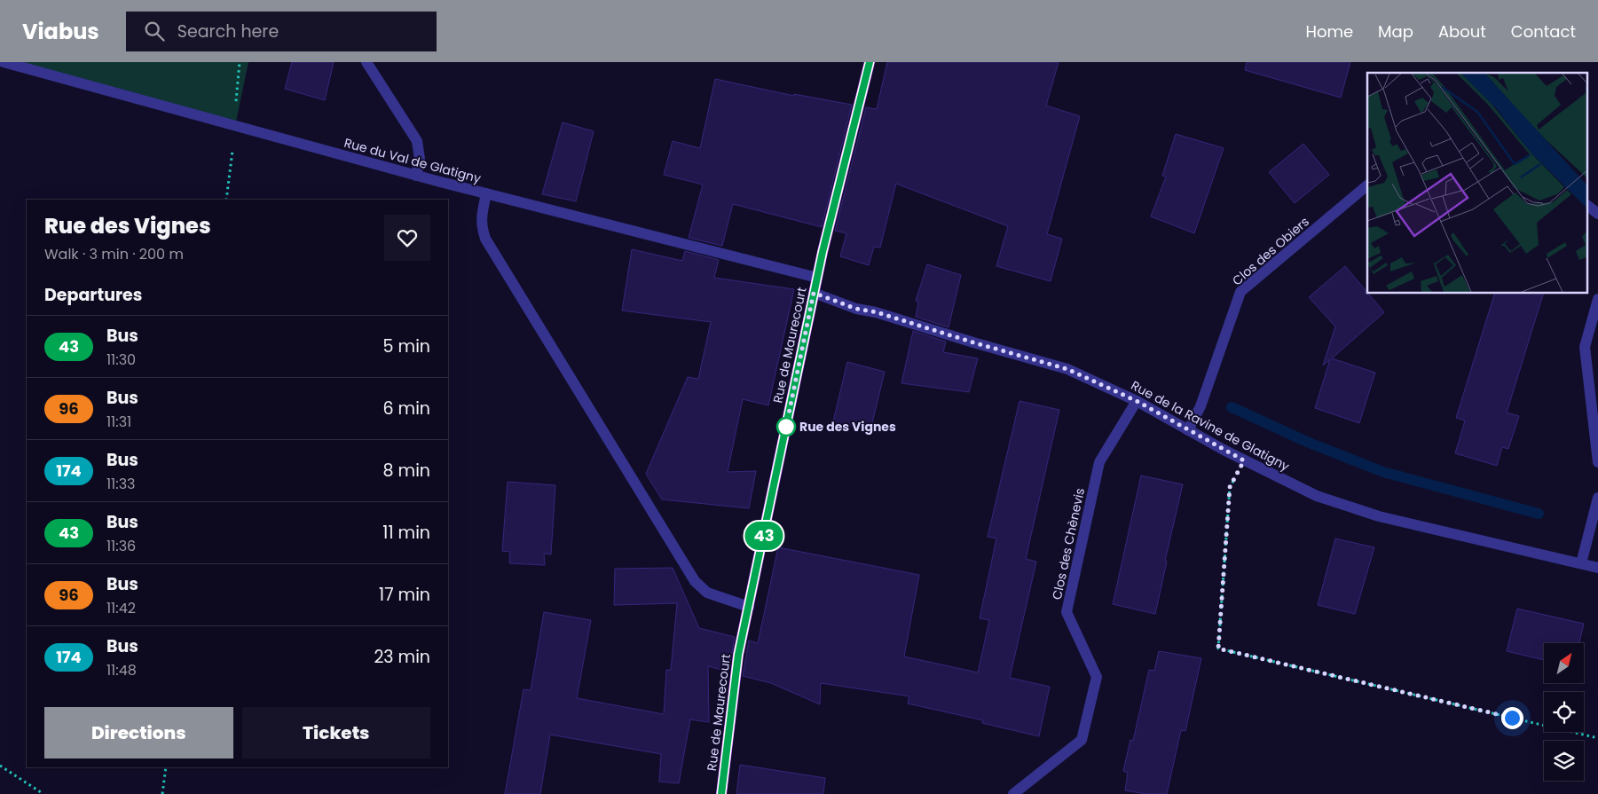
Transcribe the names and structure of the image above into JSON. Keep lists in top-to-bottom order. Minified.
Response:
{"streets":{"main road":["Rue de Maurecourt"],"street":["Rue du Val de Glatigny","Clos des Obiers","Rue de la Ravine de Glatigny","Clos des Chènevis"]},"crossings":[["Rue du Val de Glatigny","Rue de Maurecourt"],["Clos des Obiers","Rue de la Ravine de Glatigny"],["Rue de Maurecourt","Rue de la Ravine de Glatigny"],["Rue de la Ravine de Glatigny","Clos des Chènevis"]],"places":["Rue des Vignes"],"lines":["bus line 43"],"north":"top right","page":{"header":"Viabus","search":"Search here","nav":["Home","Map","About","Contact"],"on_map":"43","heading":[["Rue des Vignes","Walk · 3 min · 200 m"],"Departures"],"list":[{"mark":"43","name":"Bus","note":"11:30","value":"5 min"},{"mark":"96","name":"Bus","note":"11:31","value":"6 min"},{"mark":"174","name":"Bus","note":"11:33","value":"8 min"},{"mark":"43","name":"Bus","note":"11:36","value":"11 min"},{"mark":"96","name":"Bus","note":"11:42","value":"17 min"},{"mark":"174","name":"Bus","note":"11:48","value":"23 min"}],"buttons":["Directions","Tickets"]}}
